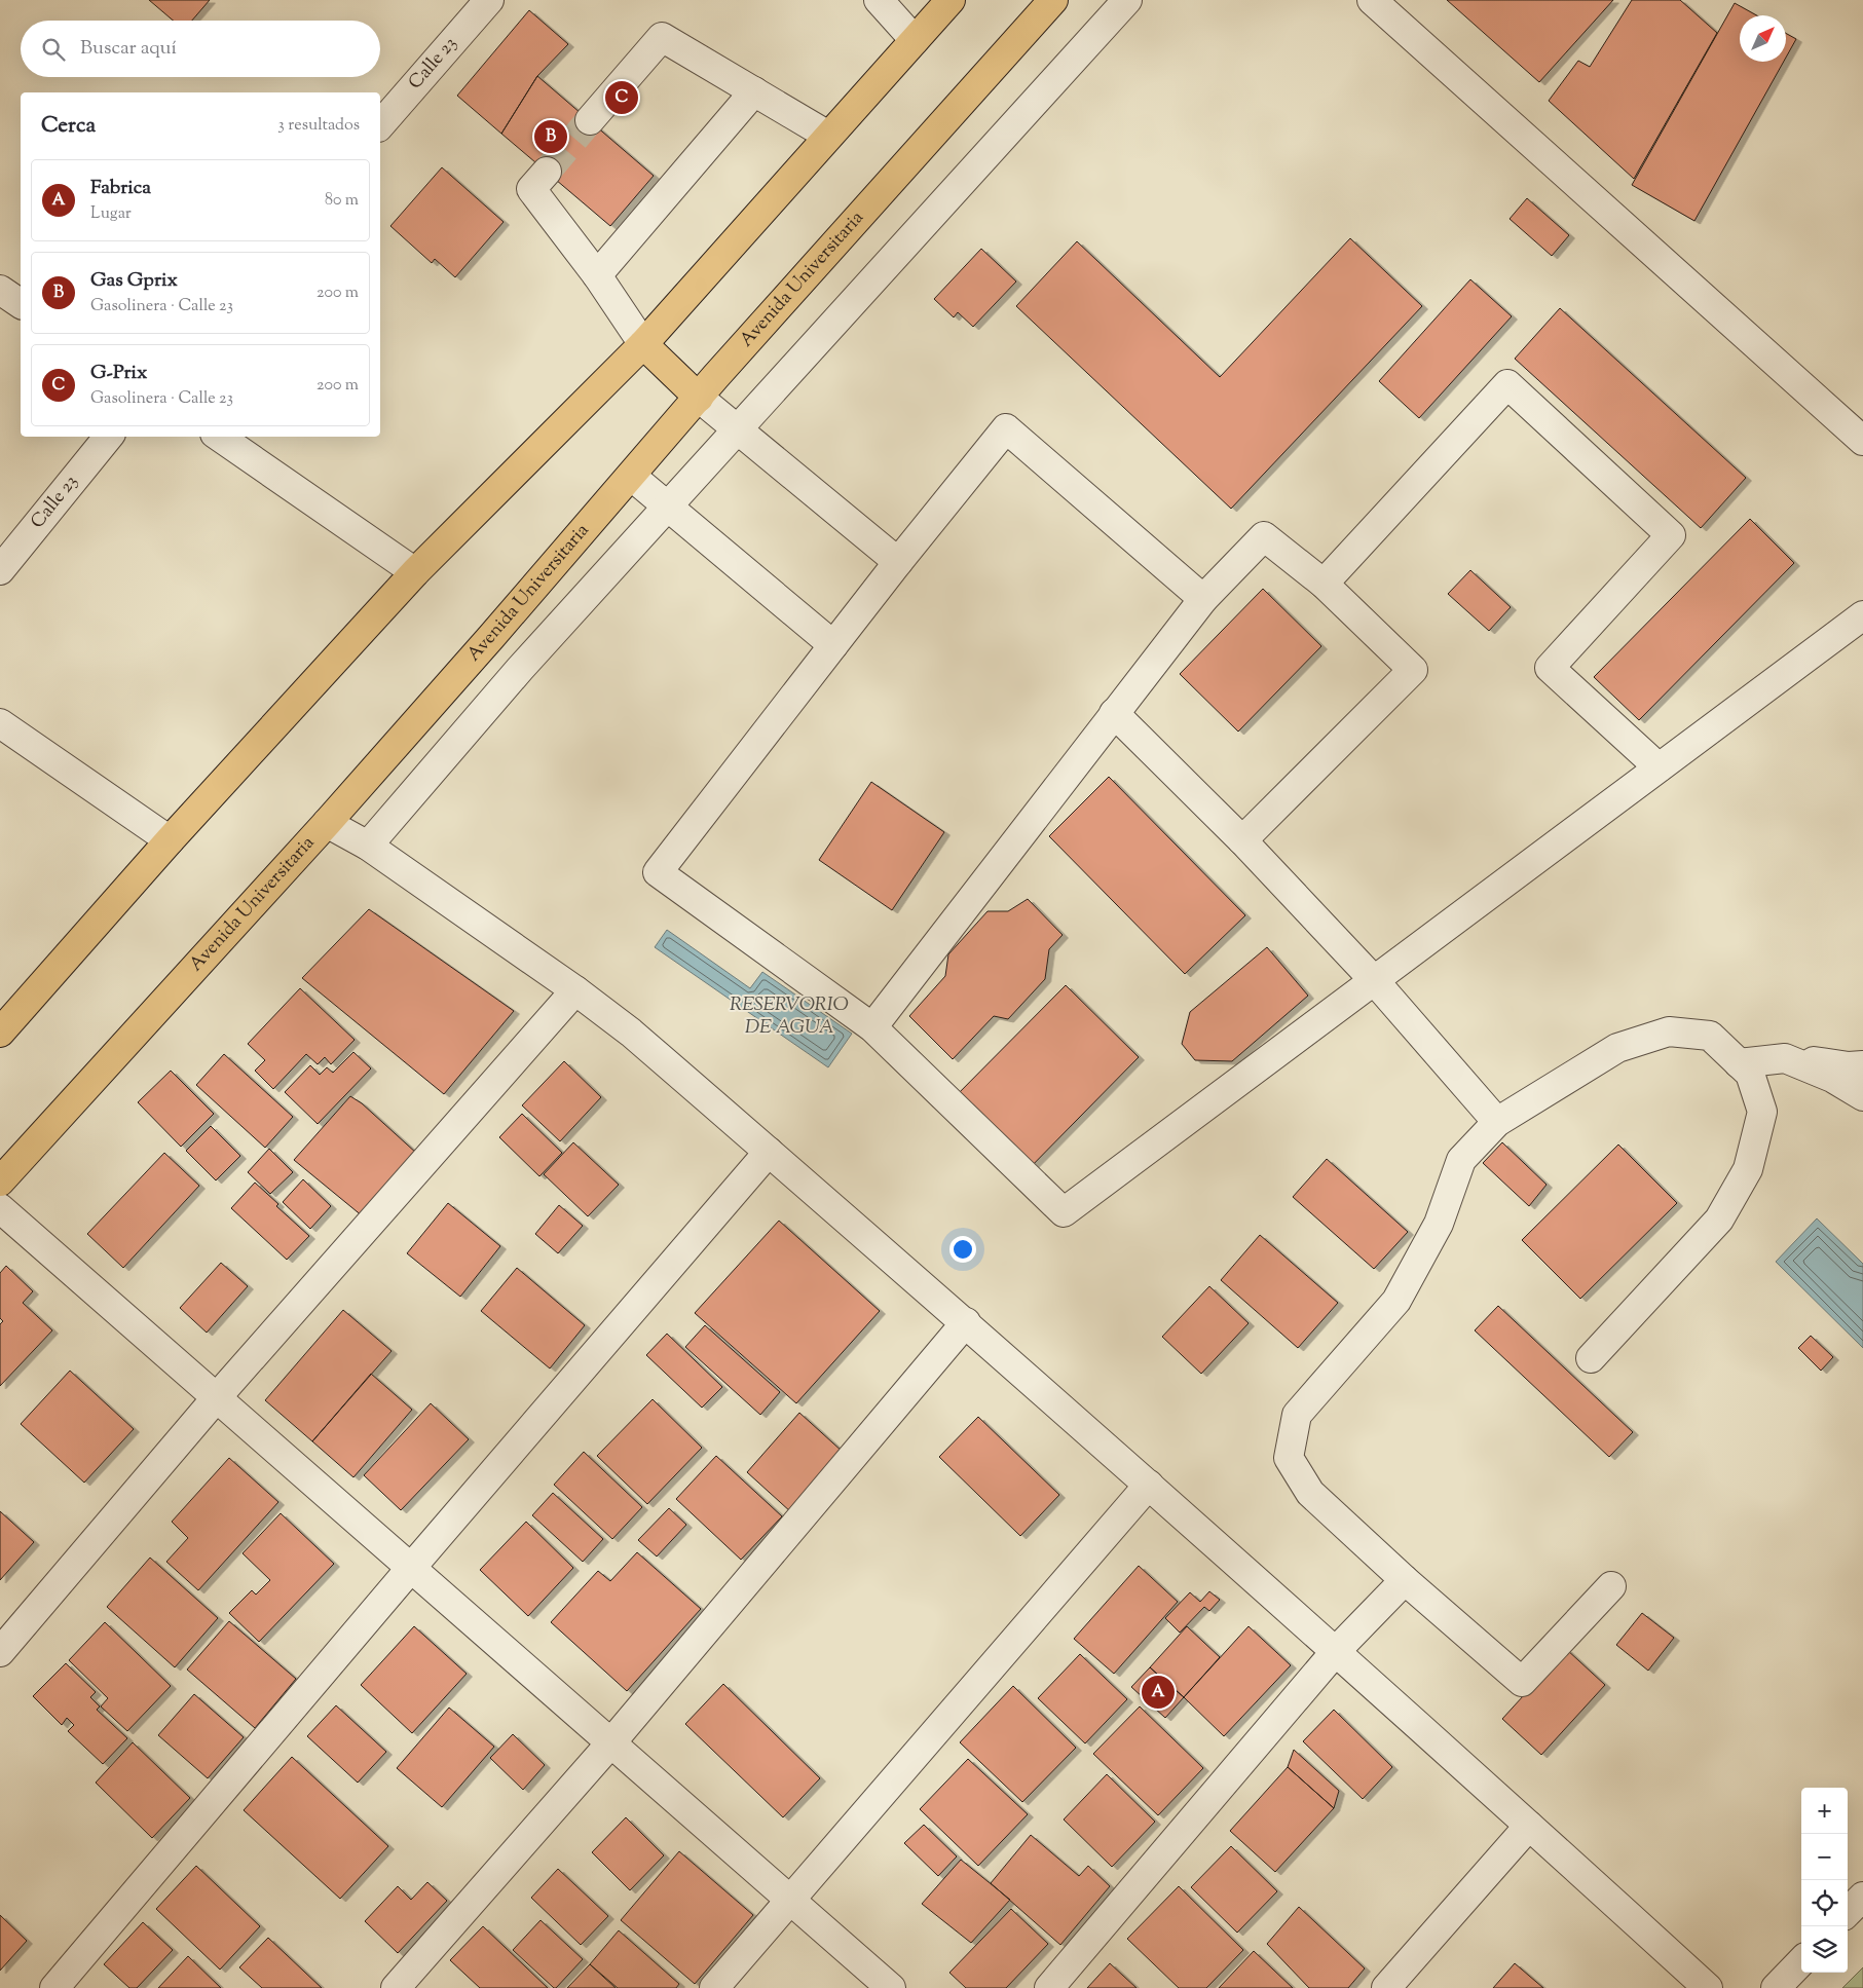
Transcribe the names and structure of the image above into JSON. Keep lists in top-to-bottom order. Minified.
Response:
{"streets":{"main road":["Avenida Universitaria"],"street":["Calle 23"]},"water":["RESERVORIO DE AGUA"],"north":"top right","page":{"search":"Buscar aquí","pins":["C","B","A"],"heading":["Cerca","3 resultados"],"list":[{"mark":"A","name":"Fabrica","note":"Lugar","value":"80 m"},{"mark":"B","name":"Gas Gprix","note":"Gasolinera · Calle 23","value":"200 m"},{"mark":"C","name":"G-Prix","note":"Gasolinera · Calle 23","value":"200 m"}],"map_buttons":["+","−"]}}
